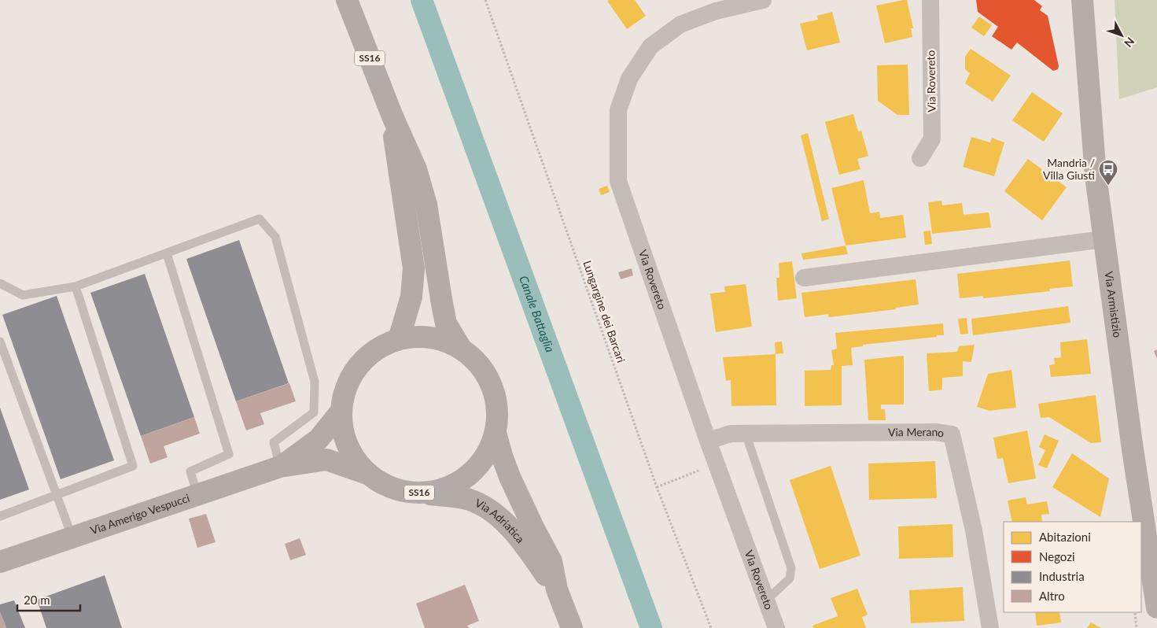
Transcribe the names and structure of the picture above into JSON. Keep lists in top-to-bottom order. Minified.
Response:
{"streets":{"main road":["SS16","Via Amerigo Vespucci","Via Adriatica"],"street":["Via Rovereto","Via Armistizio","Via Merano"],"path":["Lungargine dei Barcari"]},"crossings":[["SS16","Via Amerigo Vespucci"],["SS16","Via Adriatica"],["Via Rovereto","Via Merano"]],"water":["Canale Battaglia"],"places":{"bus stop":["Mandria / Villa Giusti"]},"legend":["Abitazioni","Negozi","Industria","Altro"],"scale_bar":"20 m","north":"bottom right"}
